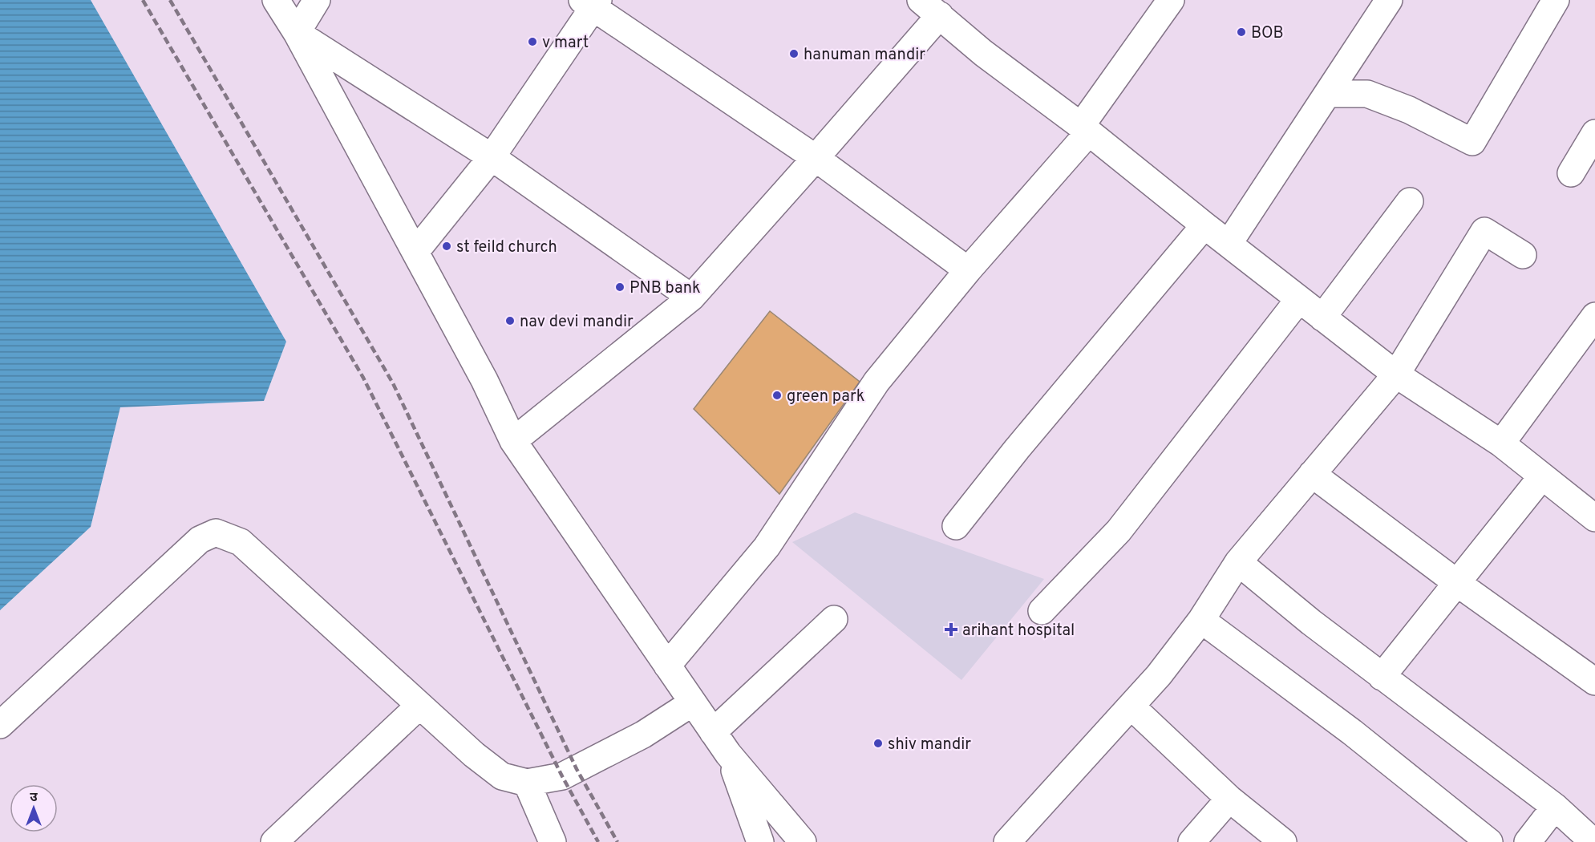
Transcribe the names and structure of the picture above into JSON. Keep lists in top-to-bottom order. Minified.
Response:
{"places":{"other":["BOB","v mart","hanuman mandir","st feild church","PNB bank","nav devi mandir","green park","shiv mandir"],"health":["arihant hospital"]},"north":"top"}
